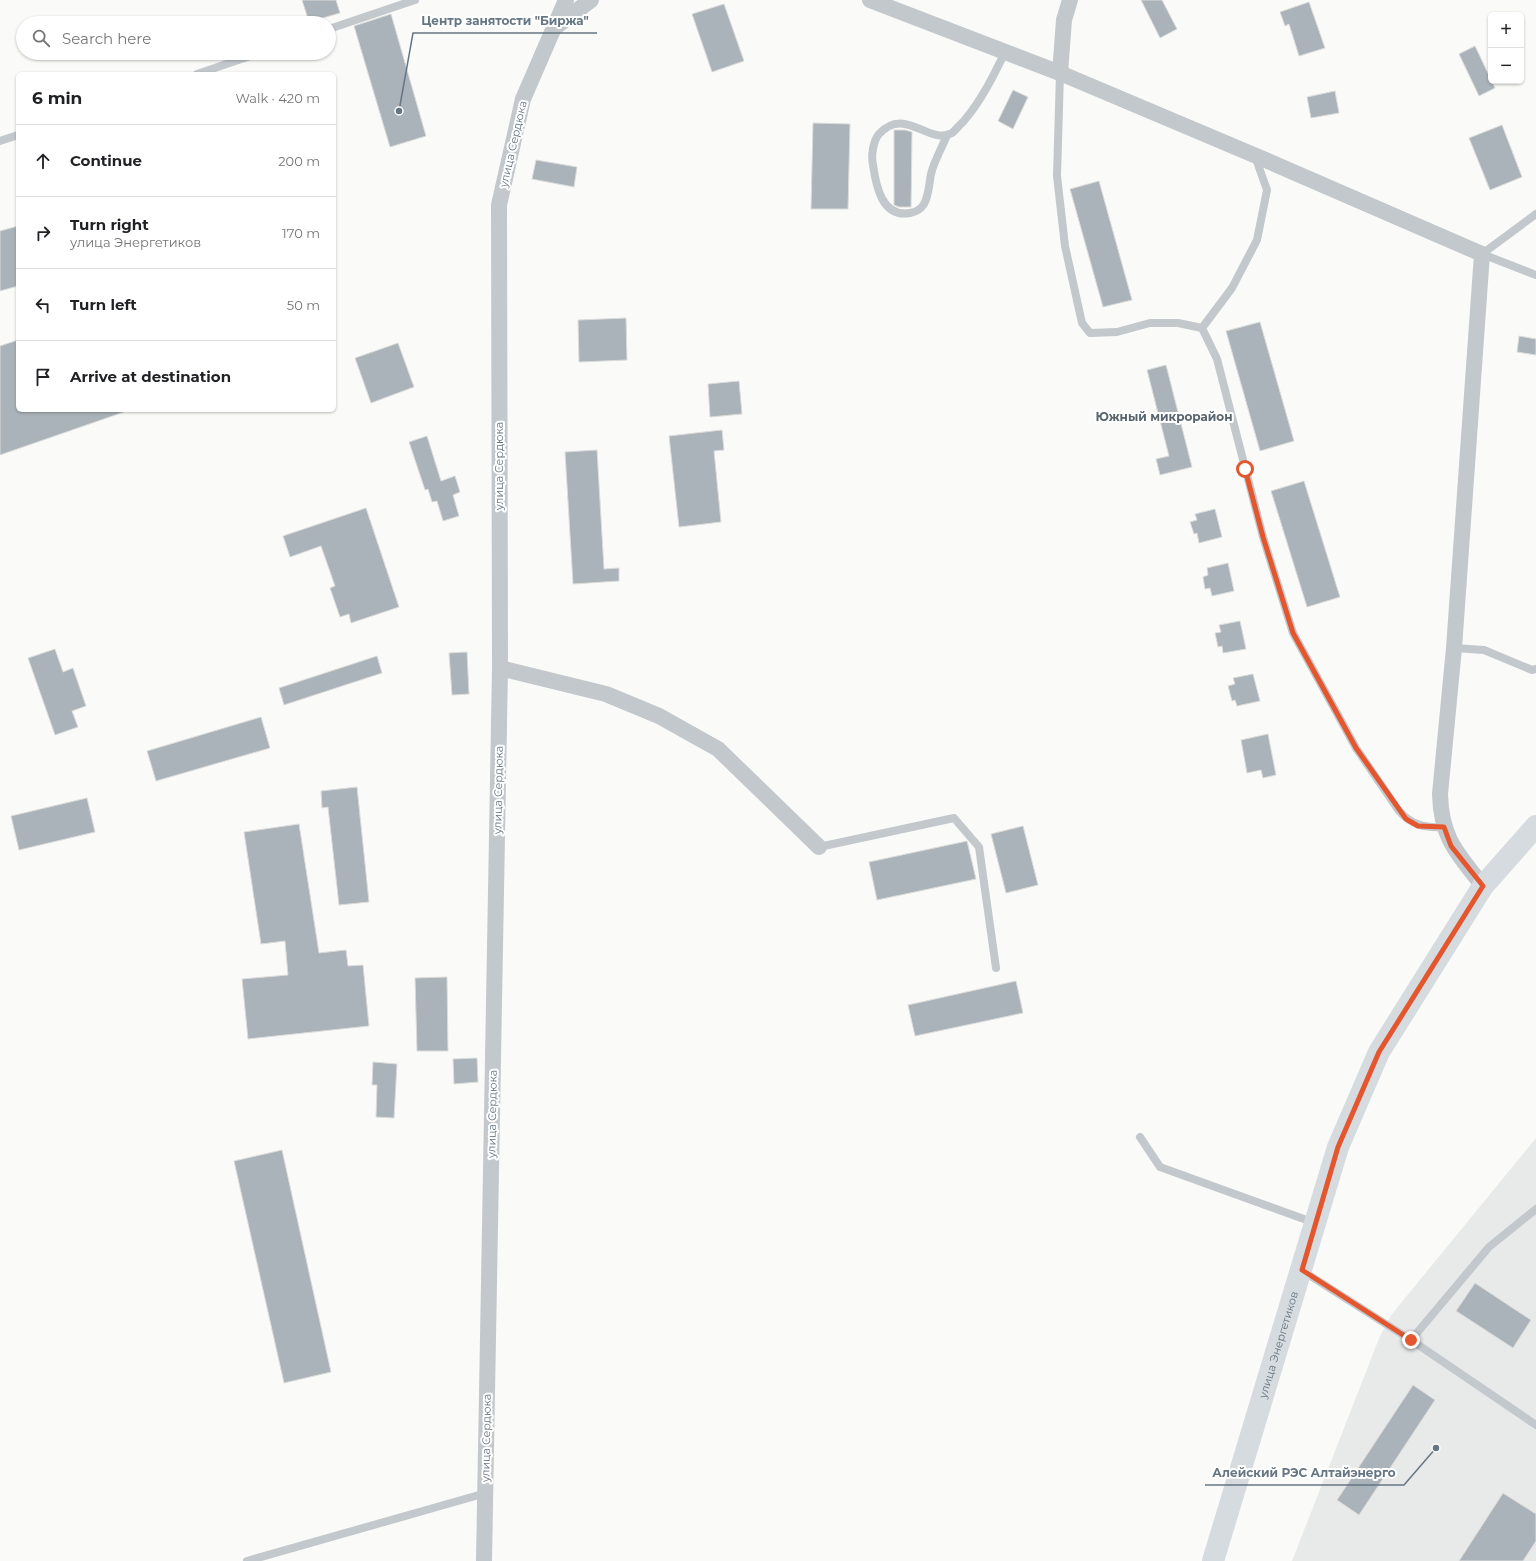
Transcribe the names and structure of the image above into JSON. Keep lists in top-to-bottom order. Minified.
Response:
{"streets":{"main road":["улица Энергетиков"],"street":["улица Сердюка"]},"districts":["Южный микрорайон"],"places":["Центр занятости \"Биржа\"","Алейский РЭС Алтайэнерго"],"page":{"map_buttons":["+","−"],"search":"Search here","heading":["6 min","Walk · 420 m"],"list":[["Continue","200 m"],["Turn right","улица Энергетиков","170 m"],["Turn left","50 m"],"Arrive at destination"]}}
